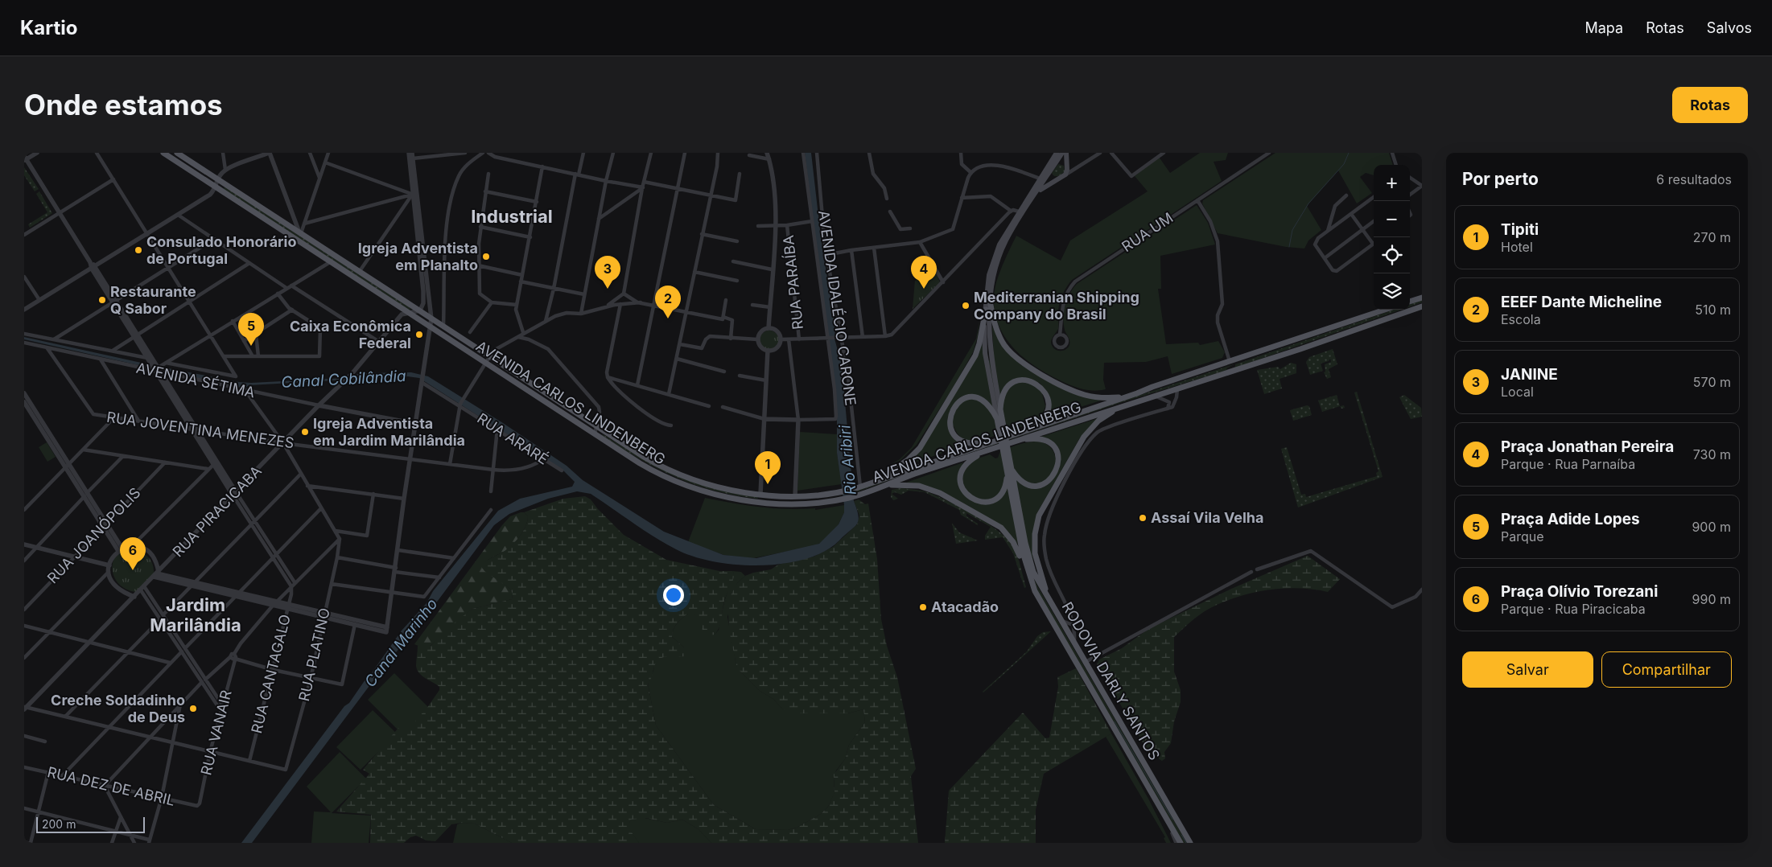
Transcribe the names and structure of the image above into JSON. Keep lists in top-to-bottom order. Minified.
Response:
{"streets":{"main road":["AVENIDA CARLOS LINDENBERG","RODOVIA DARLY SANTOS"],"street":["RUA UM","RUA PARAÍBA","AVENIDA IDALÉCIO CARONE","AVENIDA SÉTIMA","RUA JOVENTINA MENEZES","RUA ARARÉ","RUA PIRACICABA","RUA JOANÓPOLIS","RUA PLATINO","RUA CANTAGALO","RUA VANAIR","RUA DEZ DE ABRIL"]},"crossings":[["RUA PARAÍBA","AVENIDA IDALÉCIO CARONE"],["AVENIDA IDALÉCIO CARONE","AVENIDA CARLOS LINDENBERG"],["AVENIDA SÉTIMA","RUA JOVENTINA MENEZES"],["AVENIDA SÉTIMA","RUA PIRACICABA"],["AVENIDA CARLOS LINDENBERG","RUA PIRACICABA"],["RUA JOVENTINA MENEZES","RUA ARARÉ"],["RUA JOVENTINA MENEZES","RUA PIRACICABA"],["RUA PLATINO","RUA CANTAGALO"],["RUA VANAIR","RUA DEZ DE ABRIL"]],"districts":["Industrial","Jardim Marilândia"],"water":["Canal Cobilândia","Rio Aribiri","Canal Marinho"],"places":["Consulado Honorário de Portugal","Igreja Adventista em Planalto","Restaurante Q Sabor","Mediterranian Shipping Company do Brasil","Caixa Econômica Federal","Igreja Adventista em Jardim Marilândia","Assaí Vila Velha","Atacadão","Creche Soldadinho de Deus"],"scale_bar":"200 m","page":{"header":"Kartio","nav":["Mapa","Rotas","Salvos"],"buttons":["Rotas",["Salvar","Compartilhar"]],"title":"Onde estamos","heading":["Por perto","6 resultados"],"map_buttons":["+","−"],"list":[{"mark":"1","name":"Tipiti","note":"Hotel","value":"270 m"},{"mark":"2","name":"EEEF Dante Micheline","note":"Escola","value":"510 m"},{"mark":"3","name":"JANINE","note":"Local","value":"570 m"},{"mark":"4","name":"Praça Jonathan Pereira","note":"Parque · Rua Parnaíba","value":"730 m"},{"mark":"5","name":"Praça Adide Lopes","note":"Parque","value":"900 m"},{"mark":"6","name":"Praça Olívio Torezani","note":"Parque · Rua Piracicaba","value":"990 m"}],"pins":["3","4","2","5","1","6"],"scale":"200 m"}}
